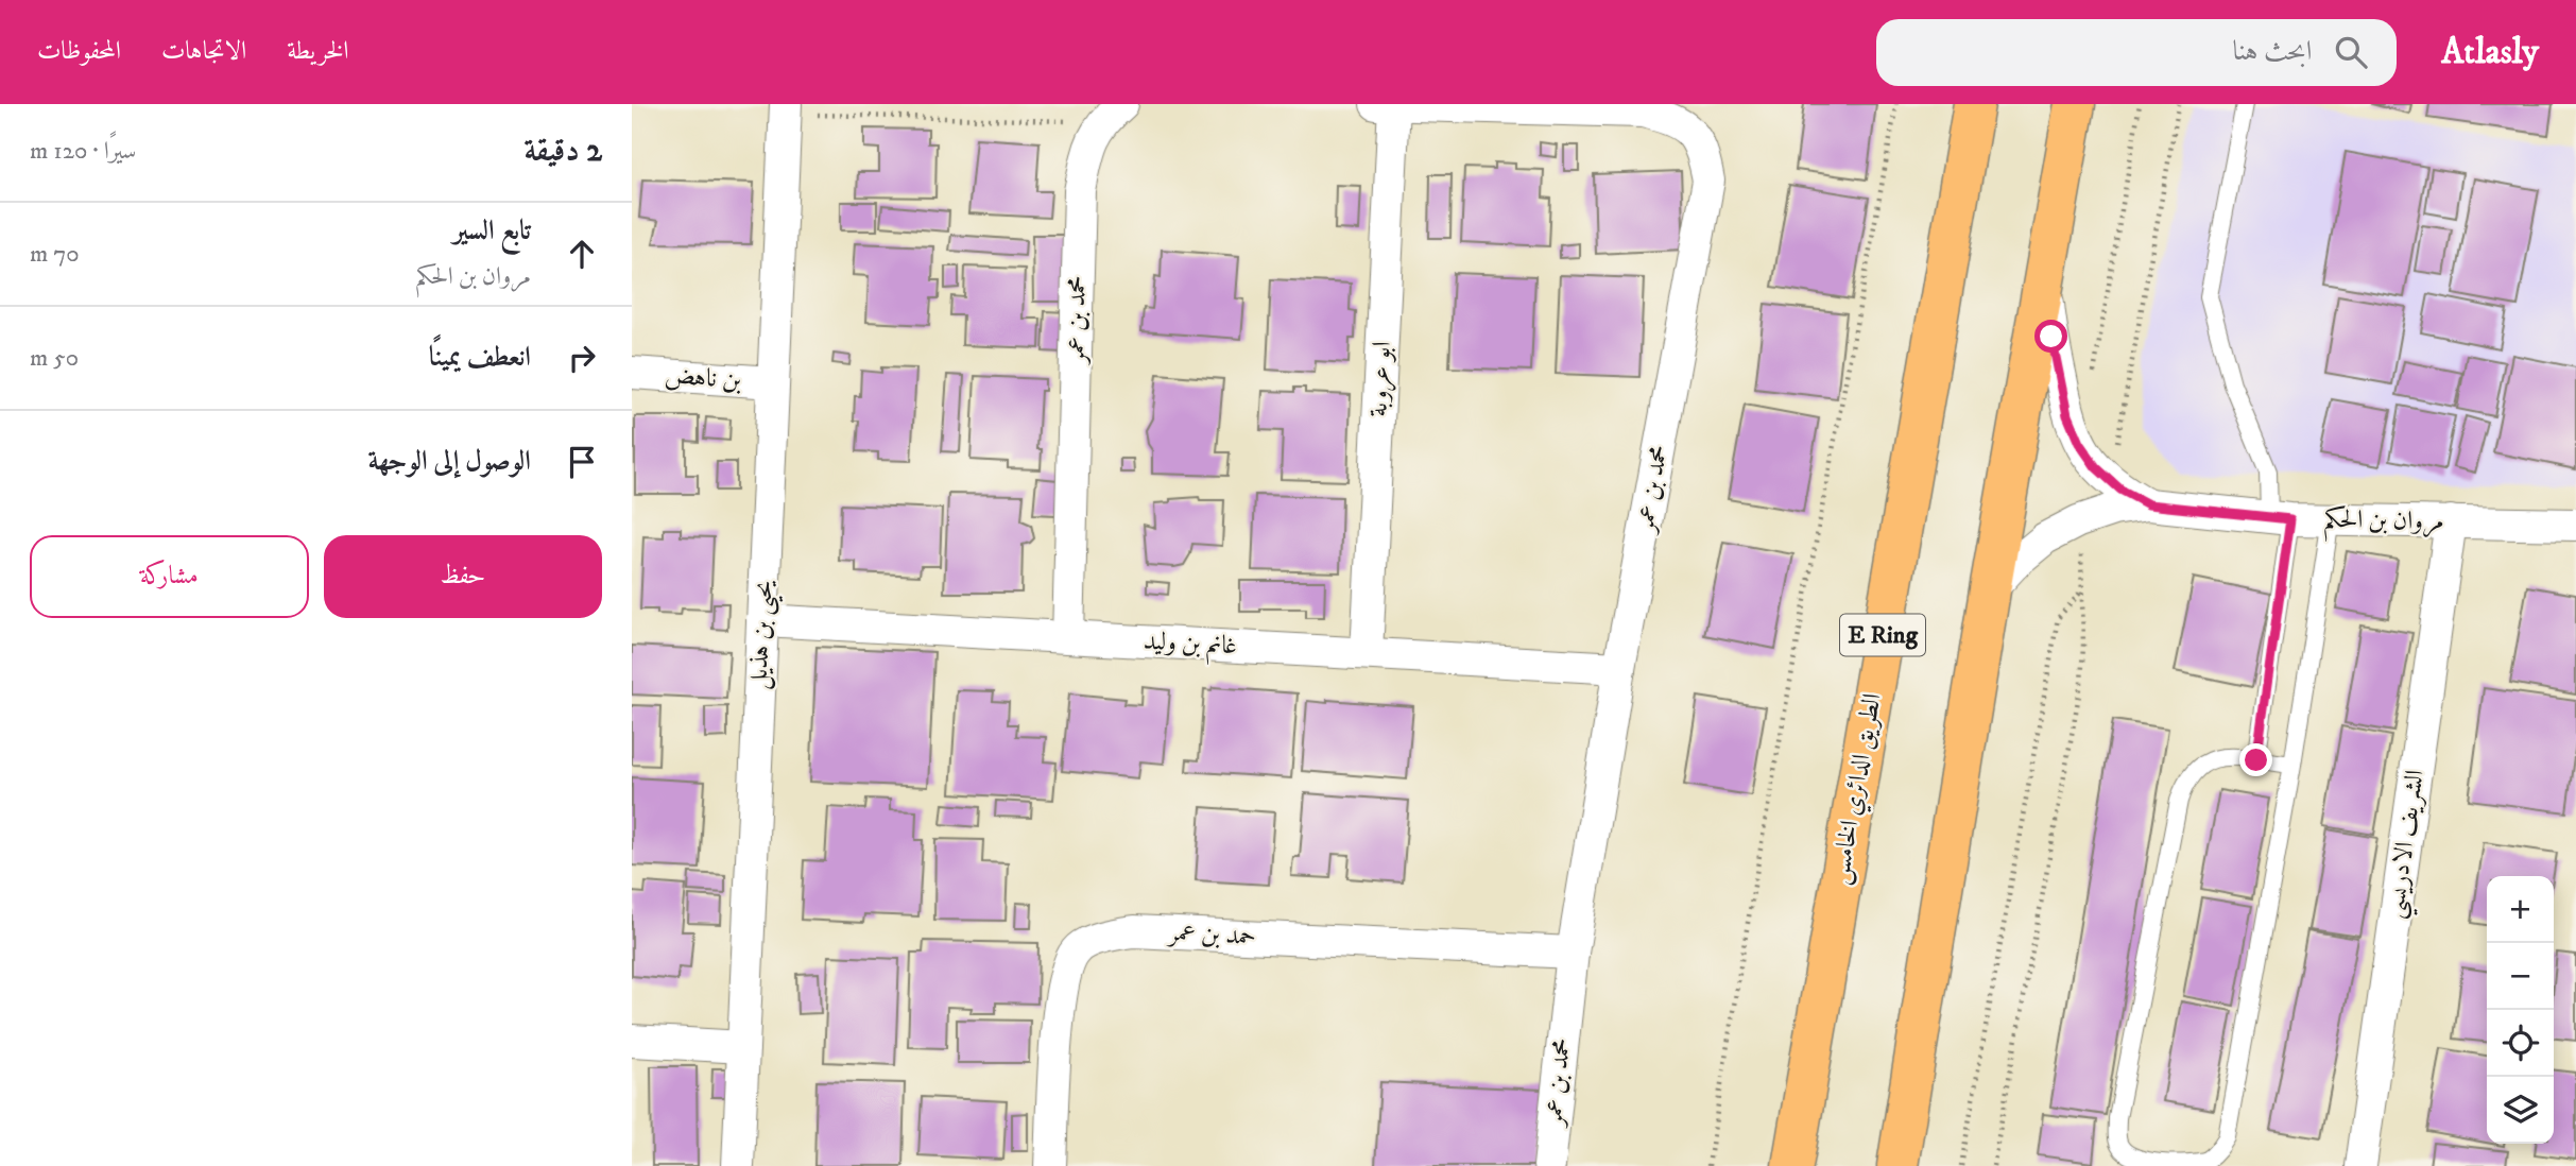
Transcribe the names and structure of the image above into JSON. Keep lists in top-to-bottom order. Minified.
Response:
{"streets":{"main road":["E Ring","الطريق الدائري الخامس"],"street":["محمد بن عمر","بن ناهض","ابو عروبة","مروان بن الحكم","يحيى بن هذيل","غانم بن وليد","الشريف الادريسي","حمد بن عمر"]},"crossings":[["محمد بن عمر","ابو عروبة"],["محمد بن عمر","غانم بن وليد"],["محمد بن عمر","حمد بن عمر"],["بن ناهض","يحيى بن هذيل"],["ابو عروبة","غانم بن وليد"],["مروان بن الحكم","الشريف الادريسي"],["يحيى بن هذيل","غانم بن وليد"]],"page":{"header":"Atlasly","search":"ابحث هنا","nav":["الخريطة","الاتجاهات","المحفوظات"],"heading":["2 دقيقة","سيرًا · 120 m"],"list":[["تابع السير","مروان بن الحكم","70 m"],["انعطف يمينًا","50 m"],"الوصول إلى الوجهة"],"buttons":["حفظ","مشاركة"],"map_buttons":["+","−"]}}
